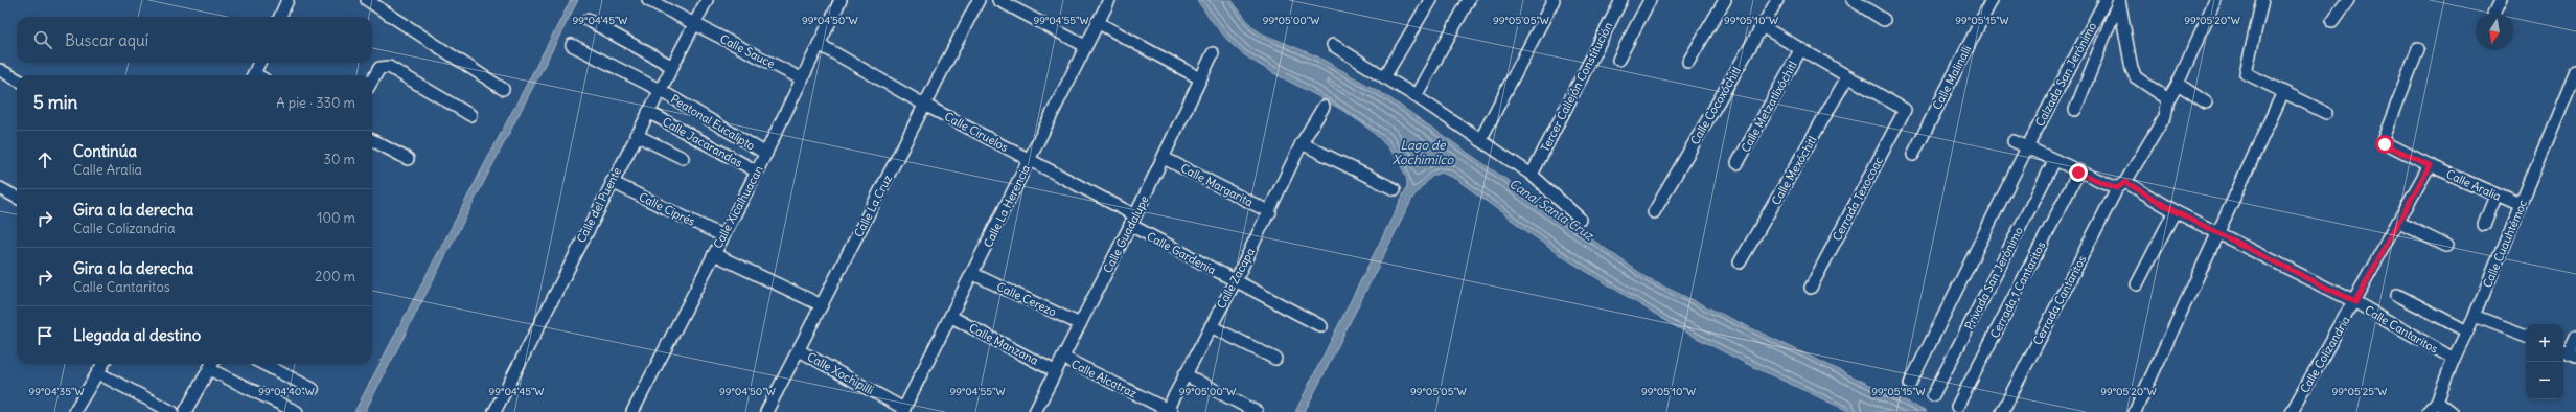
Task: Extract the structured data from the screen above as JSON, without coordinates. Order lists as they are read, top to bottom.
{
  "streets": {
    "street": [
      "Calle Sauce",
      "Calzada San Jerónimo",
      "Calle Malinalli",
      "Tercer Callejón Constitución",
      "Calle Cocoxóchitl",
      "Calle Metzatlixóchitl",
      "Peatonal Eucalipto",
      "Calle Ciruelos",
      "Calle Jacarandas",
      "Calle Mexóchitl",
      "Calle Margarita",
      "Calle Aralia",
      "Cerrada Texocoac",
      "Calle del Puente",
      "Calle La Cruz",
      "Calle La Herencia",
      "Calle Xicalhuacan",
      "Calle Ciprés",
      "Calle Guadalupe",
      "Calle Cuauhtémoc",
      "Calle Gardenia",
      "Calle Zacapa",
      "Privada San Jerónimo",
      "Cerrada 1 Cantaritos",
      "Calle Cerezo",
      "Cerrada Cantaritos",
      "Calle Cantaritos",
      "Calle Manzana",
      "Calle Colizandria",
      "Calle Xochipilli",
      "Calle Alcatraz"
    ]
  },
  "crossings": [
    ["Calle Sauce", "Calle del Puente"],
    ["Calle Sauce", "Calle Xicalhuacan"],
    ["Calzada San Jerónimo", "Calle Cantaritos"],
    ["Peatonal Eucalipto", "Calle del Puente"],
    ["Peatonal Eucalipto", "Calle Xicalhuacan"],
    ["Calle Ciruelos", "Calle La Cruz"],
    ["Calle Ciruelos", "Calle La Herencia"],
    ["Calle Ciruelos", "Calle Xicalhuacan"],
    ["Calle Ciruelos", "Calle Guadalupe"],
    ["Calle Ciruelos", "Calle Gardenia"],
    ["Calle Jacarandas", "Calle del Puente"],
    ["Calle Jacarandas", "Calle Xicalhuacan"],
    ["Calle Mexóchitl", "Cerrada Texocoac"],
    ["Calle Margarita", "Calle Guadalupe"],
    ["Calle Margarita", "Calle Zacapa"],
    ["Calle Aralia", "Calle Cuauhtémoc"],
    ["Calle Aralia", "Calle Colizandria"],
    ["Calle del Puente", "Calle Ciprés"],
    ["Calle La Cruz", "Calle Xochipilli"],
    ["Calle La Herencia", "Calle Cerezo"],
    ["Calle La Herencia", "Calle Manzana"],
    ["Calle La Herencia", "Calle Xochipilli"],
    ["Calle Xicalhuacan", "Calle Ciprés"],
    ["Calle Guadalupe", "Calle Gardenia"],
    ["Calle Guadalupe", "Calle Cerezo"],
    ["Calle Guadalupe", "Calle Manzana"],
    ["Calle Guadalupe", "Calle Alcatraz"],
    ["Calle Cuauhtémoc", "Calle Cantaritos"],
    ["Calle Gardenia", "Calle Zacapa"],
    ["Calle Zacapa", "Calle Alcatraz"],
    ["Privada San Jerónimo", "Calle Cantaritos"],
    ["Cerrada 1 Cantaritos", "Calle Cantaritos"],
    ["Cerrada Cantaritos", "Calle Cantaritos"],
    ["Calle Cantaritos", "Calle Colizandria"]
  ],
  "water": ["Lago de Xochimilco", "Canal Santa Cruz"],
  "north": "bottom",
  "page": {
    "search": "Buscar aquí",
    "heading": ["5 min", "A pie · 330 m"],
    "list": [
      ["Continúa", "Calle Aralia", "30 m"],
      ["Gira a la derecha", "Calle Colizandria", "100 m"],
      ["Gira a la derecha", "Calle Cantaritos", "200 m"],
      "Llegada al destino"
    ],
    "map_buttons": ["+", "−"]
  },
  "coordinates": [
    "99°04'45\"W",
    "99°04'50\"W",
    "99°04'55\"W",
    "99°05'00\"W",
    "99°05'05\"W",
    "99°05'10\"W",
    "99°05'15\"W",
    "99°05'20\"W",
    "99°05'25\"W",
    "99°04'35\"W",
    "99°04'40\"W"
  ]
}
